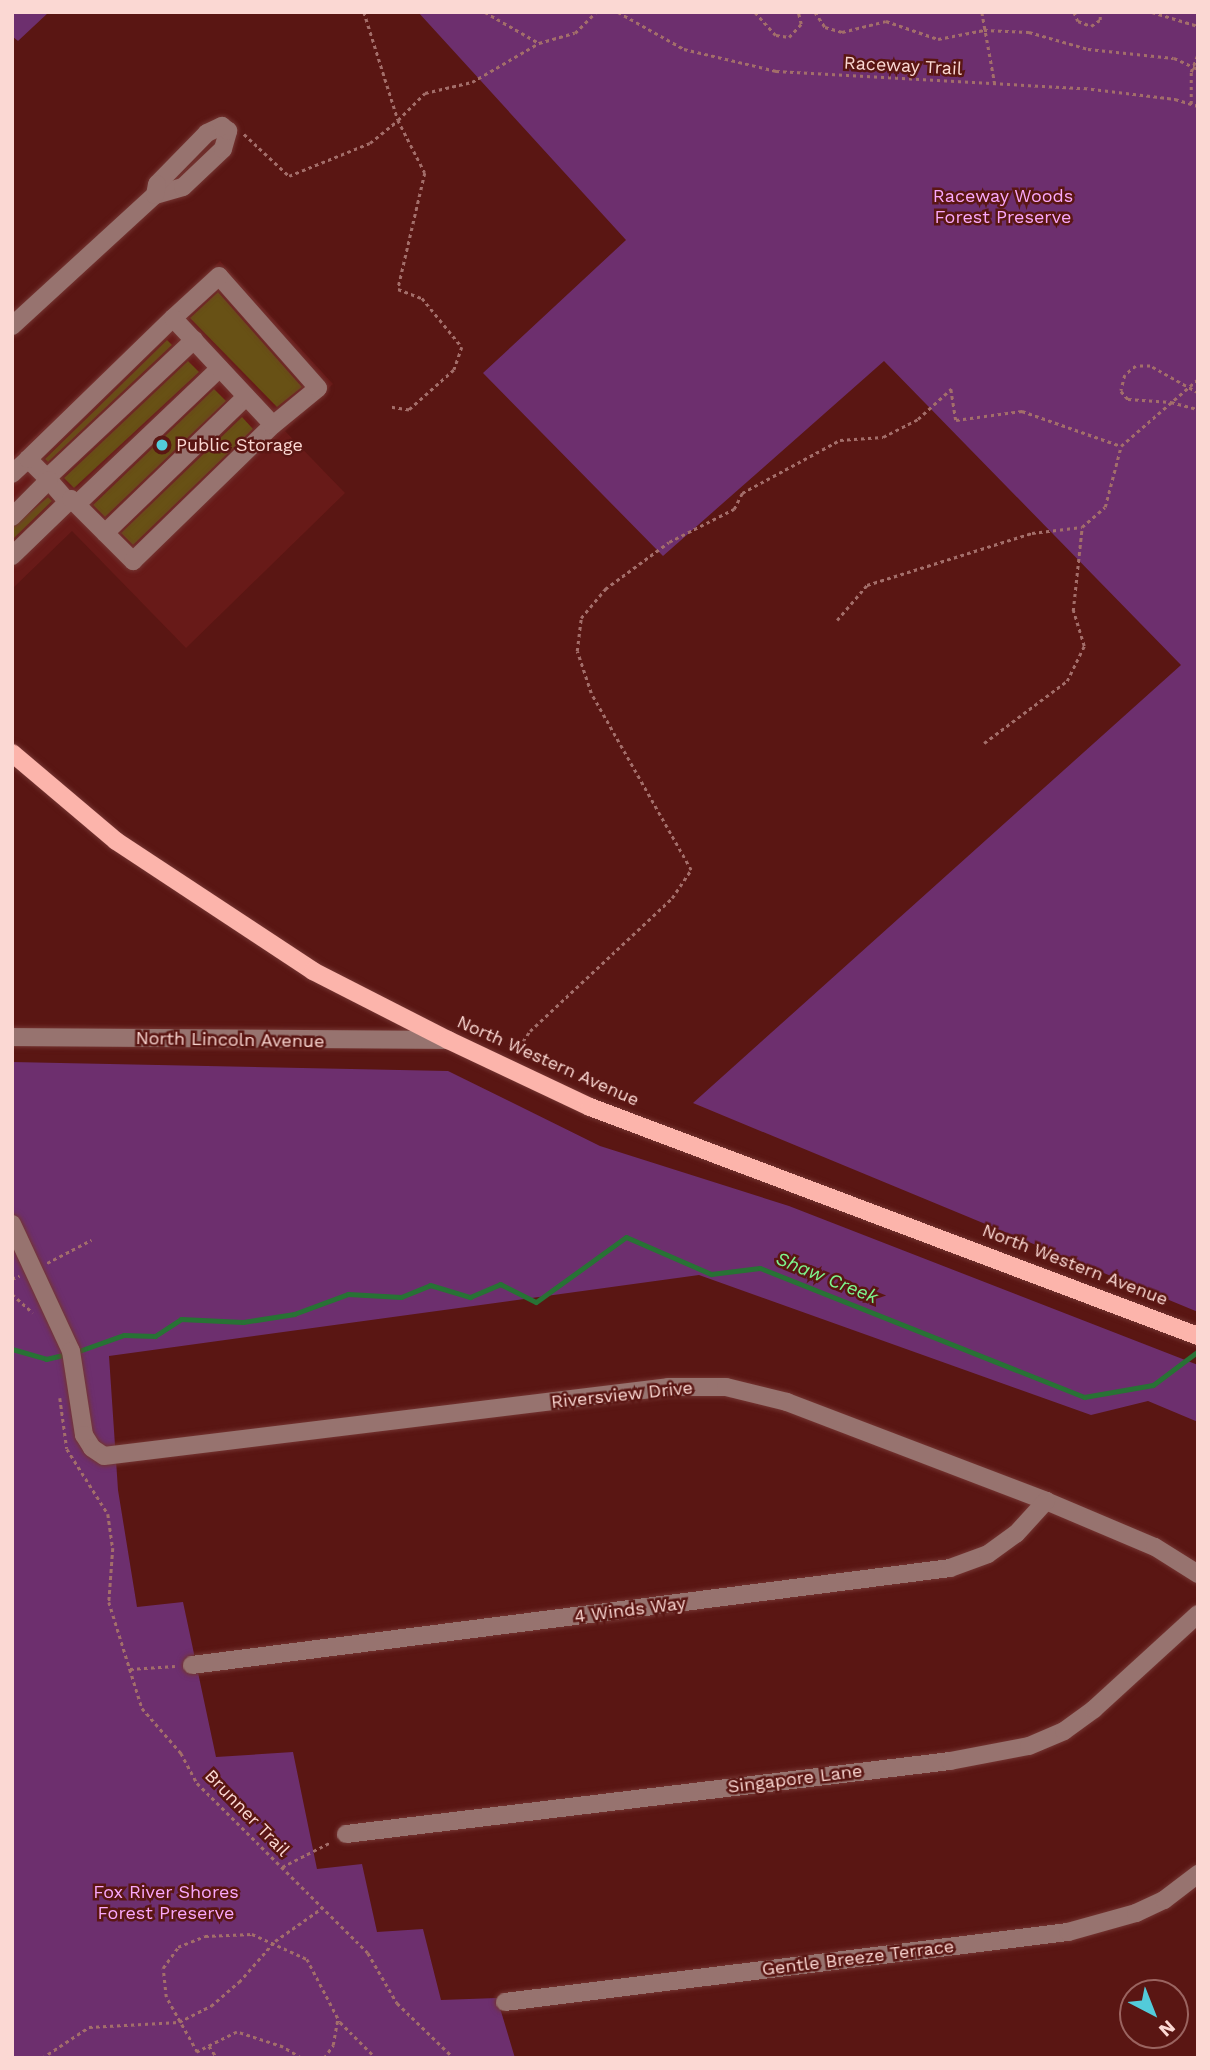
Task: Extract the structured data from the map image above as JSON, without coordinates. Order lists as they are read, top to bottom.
{
  "streets": {
    "main road": ["North Western Avenue"],
    "street": [
      "North Lincoln Avenue",
      "Riversview Drive",
      "4 Winds Way",
      "Singapore Lane",
      "Gentle Breeze Terrace"
    ],
    "path": ["Raceway Trail", "Brunner Trail"]
  },
  "crossings": [
    ["North Lincoln Avenue", "North Western Avenue"],
    ["Riversview Drive", "4 Winds Way"]
  ],
  "water": ["Shaw Creek"],
  "parks": ["Raceway Woods Forest Preserve", "Fox River Shores Forest Preserve"],
  "places": ["Public Storage"],
  "north": "bottom right"
}
